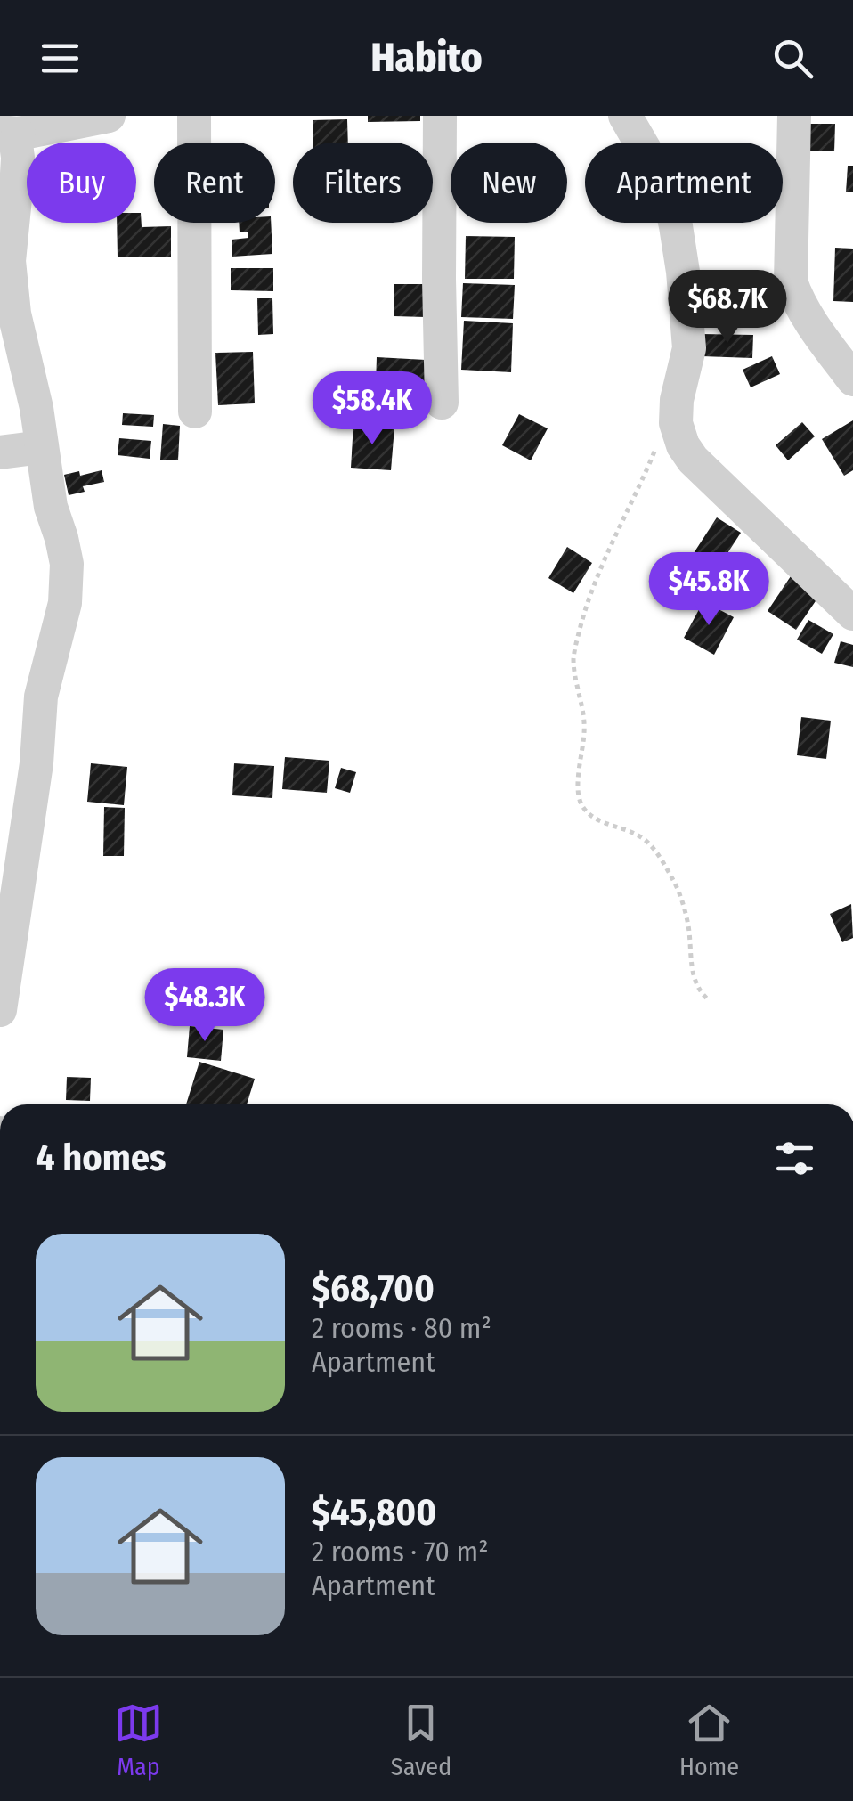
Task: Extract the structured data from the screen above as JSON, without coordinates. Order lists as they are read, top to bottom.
{
  "page": {
    "header": "Habito",
    "chip": [
      "Buy",
      "Rent",
      "Filters",
      "New",
      "Apartment"
    ],
    "price": [
      "$68.7K",
      "$58.4K",
      "$45.8K",
      "$48.3K"
    ],
    "heading": "4 homes",
    "list": [
      {
        "name": "$68,700",
        "note": "2 rooms · 80 m² · Apartment"
      },
      {
        "name": "$45,800",
        "note": "2 rooms · 70 m² · Apartment"
      }
    ],
    "tabs": ["Map", "Saved", "Home"]
  }
}
